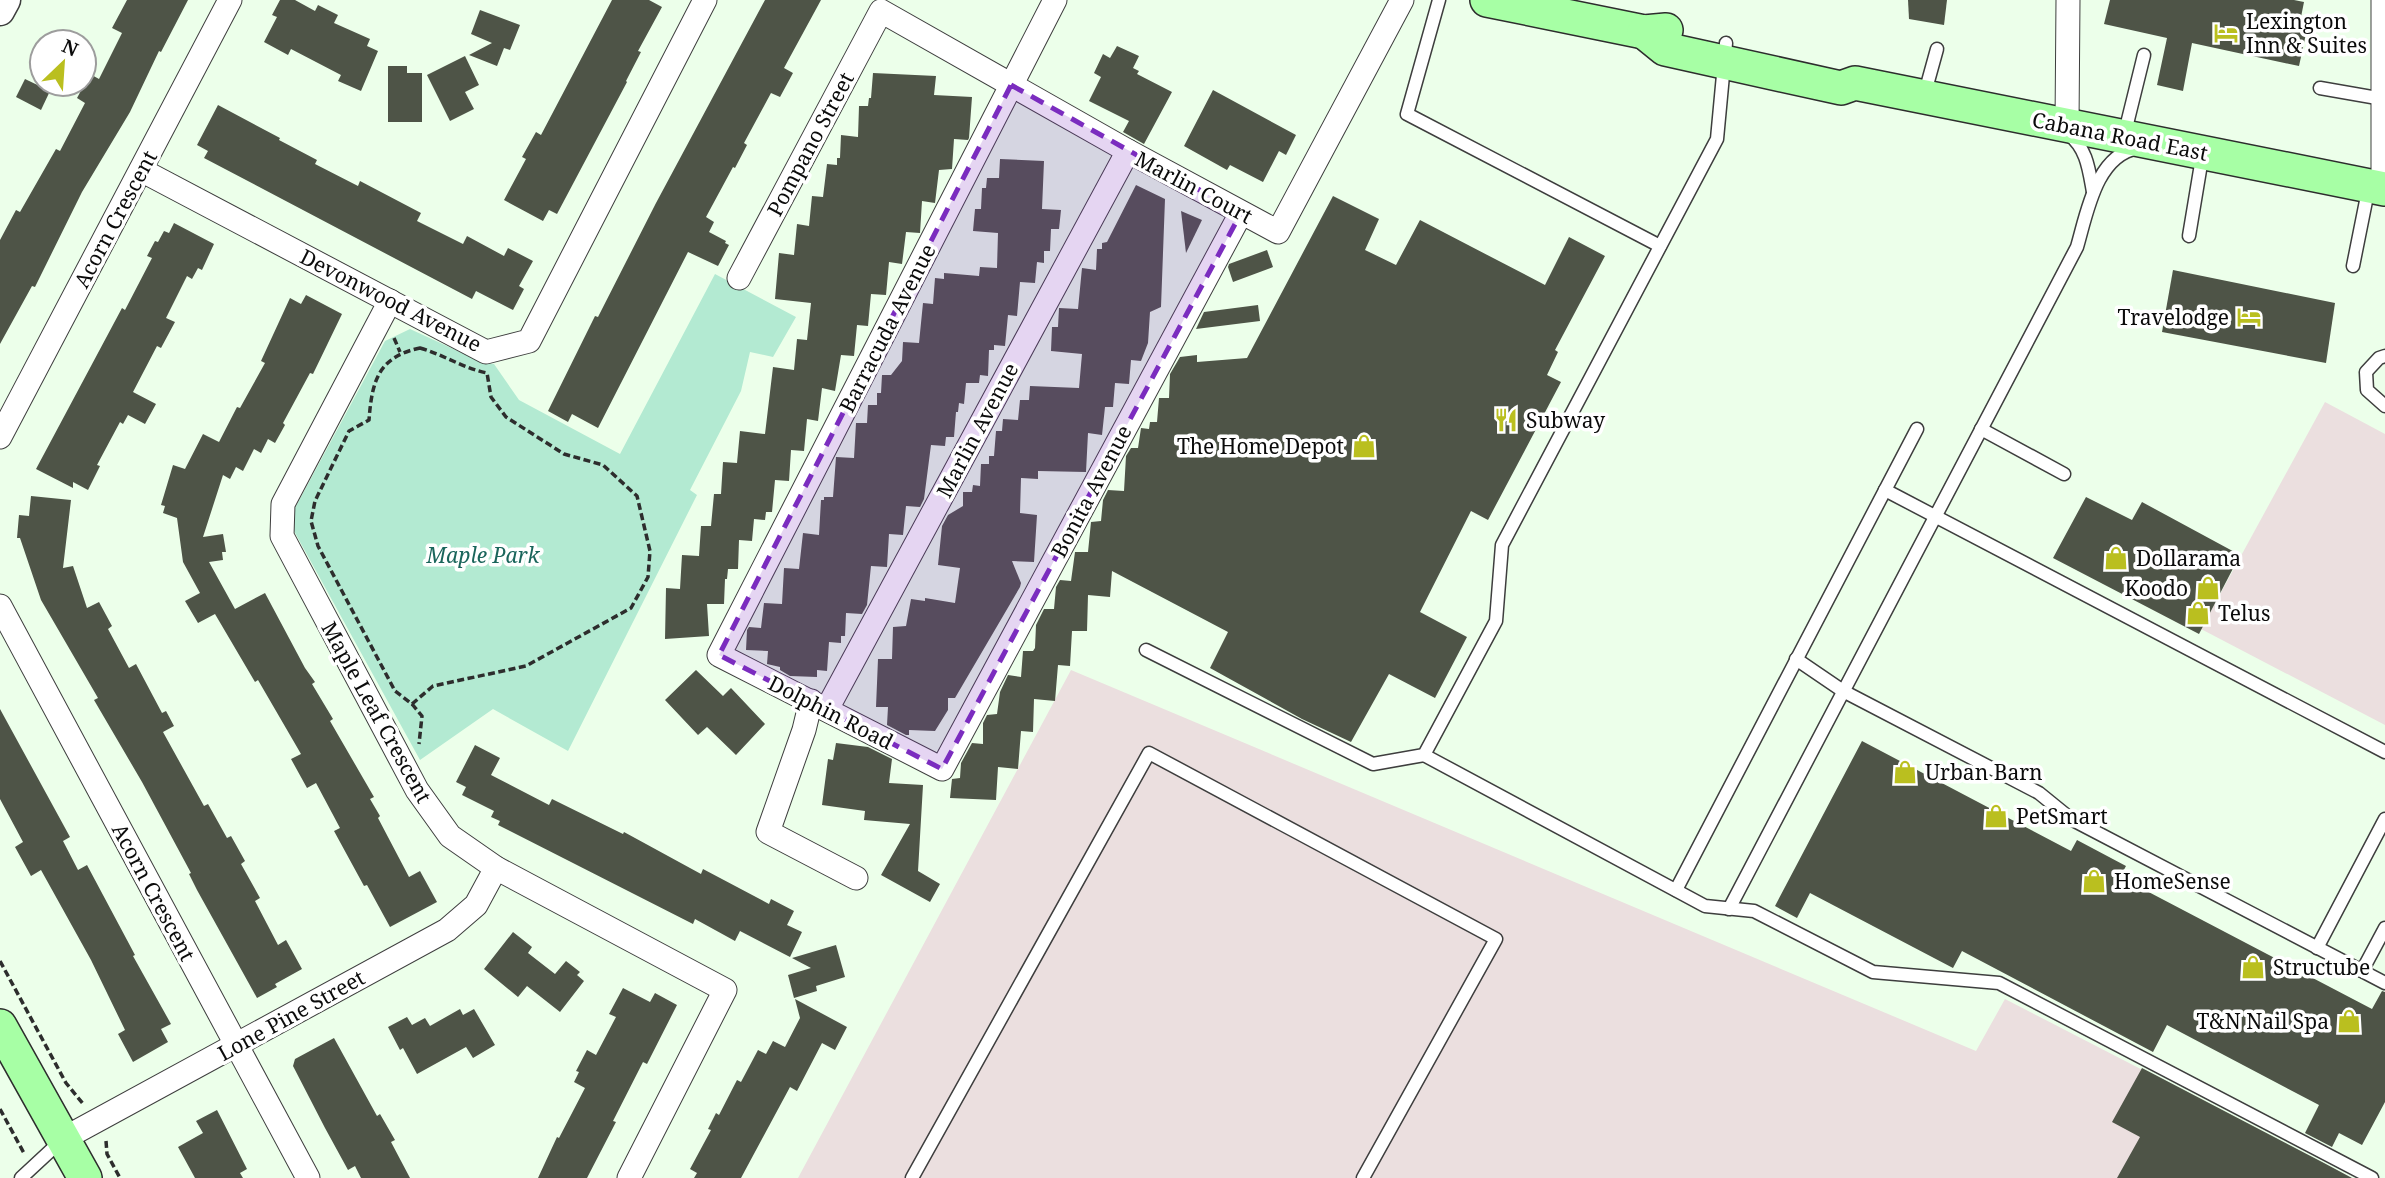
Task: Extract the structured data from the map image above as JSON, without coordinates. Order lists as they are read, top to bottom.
{
  "streets": {
    "main road": ["Cabana Road East"],
    "street": [
      "Pompano Street",
      "Marlin Court",
      "Acorn Crescent",
      "Devonwood Avenue",
      "Barracuda Avenue",
      "Marlin Avenue",
      "Bonita Avenue",
      "Maple Leaf Crescent",
      "Dolphin Road",
      "Lone Pine Street"
    ]
  },
  "crossings": [
    ["Pompano Street", "Marlin Court"],
    ["Marlin Court", "Barracuda Avenue"],
    ["Marlin Court", "Marlin Avenue"],
    ["Marlin Court", "Bonita Avenue"],
    ["Acorn Crescent", "Devonwood Avenue"],
    ["Acorn Crescent", "Lone Pine Street"],
    ["Devonwood Avenue", "Maple Leaf Crescent"],
    ["Barracuda Avenue", "Dolphin Road"],
    ["Marlin Avenue", "Dolphin Road"],
    ["Bonita Avenue", "Dolphin Road"],
    ["Maple Leaf Crescent", "Lone Pine Street"]
  ],
  "parks": ["Maple Park"],
  "places": {
    "hotel": ["Lexington Inn & Suites", "Travelodge"],
    "restaurant": ["Subway"],
    "shop": [
      "The Home Depot",
      "Dollarama",
      "Koodo",
      "Telus",
      "Urban Barn",
      "PetSmart",
      "HomeSense",
      "Structube",
      "T&N Nail Spa"
    ]
  },
  "north": "top right"
}
